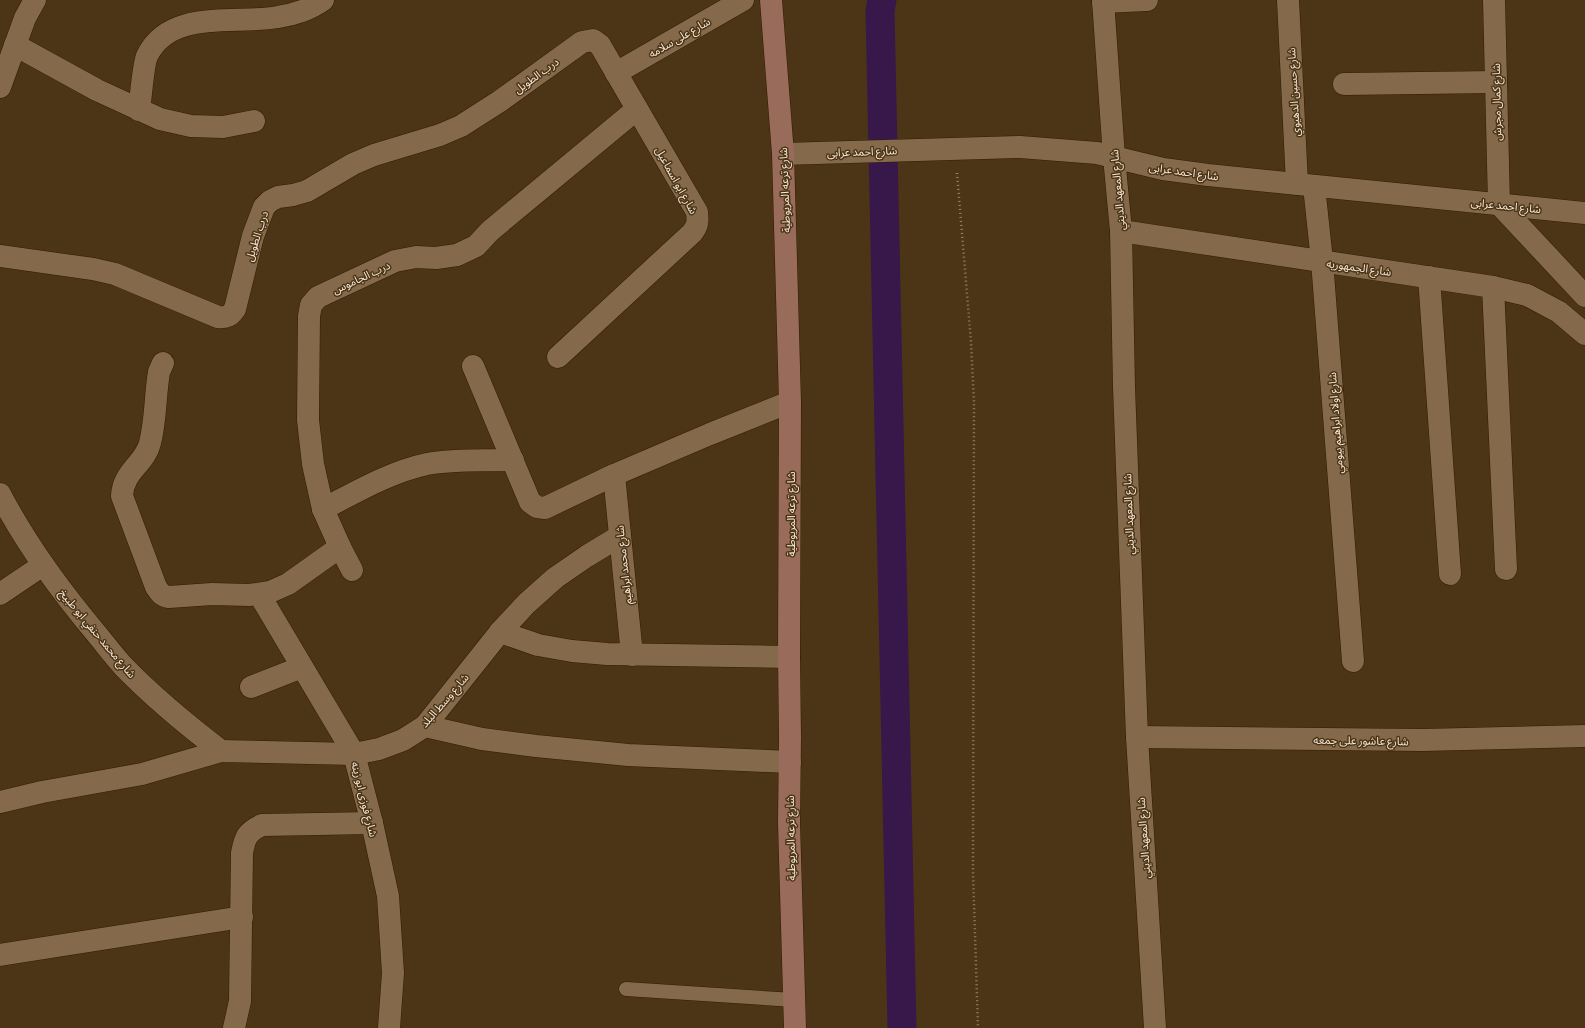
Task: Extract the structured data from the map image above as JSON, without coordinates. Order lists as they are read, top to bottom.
{
  "streets": {
    "main road": ["شارع ترعه المريوطية"],
    "street": [
      "شارع على سلامه",
      "درب الطويل",
      "شارع حسين الدهيوي",
      "شارع كمال مجرش",
      "شارع احمد عرابى",
      "شارع ابو اسماعيل",
      "شارع المعهد الديني",
      "شارع الجمهوريه",
      "درب الجاموس",
      "شارع اولاد ابراهيم بيومي",
      "شارع محمد ابراهيم",
      "شارع محمد حنفي ابو طبيخ",
      "شارع وسط البلد",
      "شارع عاشور على جمعه",
      "شارع فوزى ابو زينه"
    ]
  },
  "crossings": [
    ["شارع على سلامه", "شارع ابو اسماعيل"],
    ["درب الطويل", "شارع ابو اسماعيل"],
    ["شارع حسين الدهيوي", "شارع احمد عرابى"],
    ["شارع حسين الدهيوي", "شارع اولاد ابراهيم بيومي"],
    ["شارع كمال مجرش", "شارع احمد عرابى"],
    ["شارع احمد عرابى", "شارع ترعه المريوطية"],
    ["شارع احمد عرابى", "شارع المعهد الديني"],
    ["شارع احمد عرابى", "شارع اولاد ابراهيم بيومي"],
    ["شارع ابو اسماعيل", "درب الجاموس"],
    ["شارع المعهد الديني", "شارع الجمهوريه"],
    ["شارع المعهد الديني", "شارع عاشور على جمعه"],
    ["شارع الجمهوريه", "شارع اولاد ابراهيم بيومي"],
    ["شارع محمد ابراهيم", "شارع وسط البلد"],
    ["شارع محمد حنفي ابو طبيخ", "شارع وسط البلد"],
    ["شارع وسط البلد", "شارع فوزى ابو زينه"]
  ]
}
